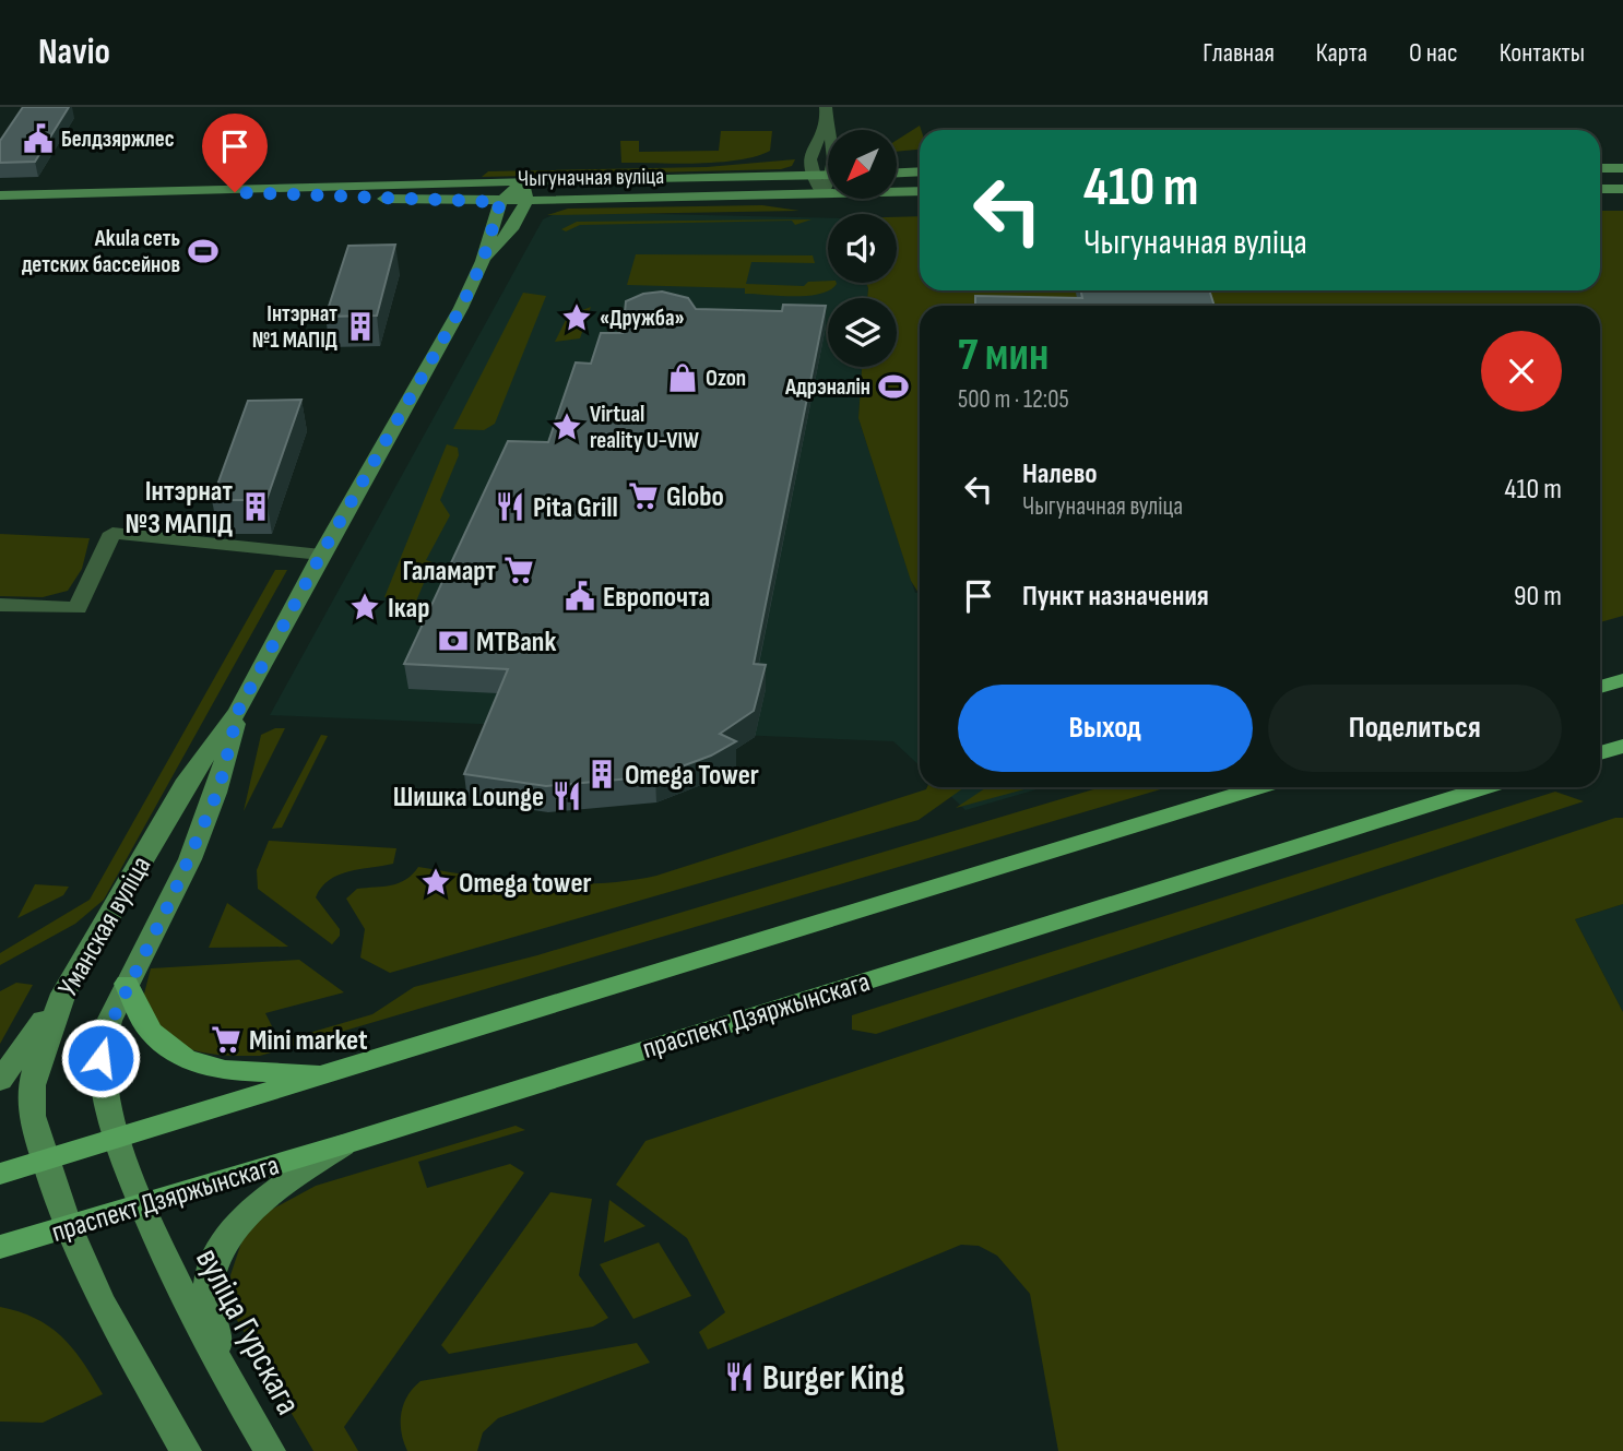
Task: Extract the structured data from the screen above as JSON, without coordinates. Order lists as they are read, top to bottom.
{
  "streets": {
    "main road": [
      "Чыгуначная вуліца",
      "Уманская вуліца",
      "праспект Дзяржынскага",
      "вуліца Гурскага"
    ]
  },
  "crossings": [
    ["Чыгуначная вуліца", "Уманская вуліца"],
    ["Уманская вуліца", "праспект Дзяржынскага"],
    ["Уманская вуліца", "вуліца Гурскага"],
    ["праспект Дзяржынскага", "вуліца Гурскага"]
  ],
  "places": {
    "public building": ["Белдзяржлес", "Европочта"],
    "sports": ["Akula сеть детских бассейнов", "Адрэналін"],
    "place": [
      "«Дружба»",
      "Virtual reality U-VIW",
      "Ікар",
      "Omega tower"
    ],
    "building": ["Інтэрнат №1 МАПІД", "Інтэрнат №3 МАПІД", "Omega Tower"],
    "shop": ["Ozon"],
    "supermarket": ["Globo", "Галамарт", "Mini market"],
    "restaurant": ["Pita Grill", "Шишка Lounge", "Burger King"],
    "bank": ["MTBank"]
  },
  "north": "bottom left",
  "page": {
    "header": "Navio",
    "nav": [
      "Главная",
      "Карта",
      "О нас",
      "Контакты"
    ],
    "turn": ["410 m", "Чыгуначная вуліца"],
    "heading": ["7 мин", "500 m · 12:05"],
    "list": [
      {
        "name": "Налево",
        "note": "Чыгуначная вуліца",
        "value": "410 m"
      },
      {
        "name": "Пункт назначения",
        "value": "90 m"
      }
    ],
    "buttons": ["Выход", "Поделиться"]
  }
}
